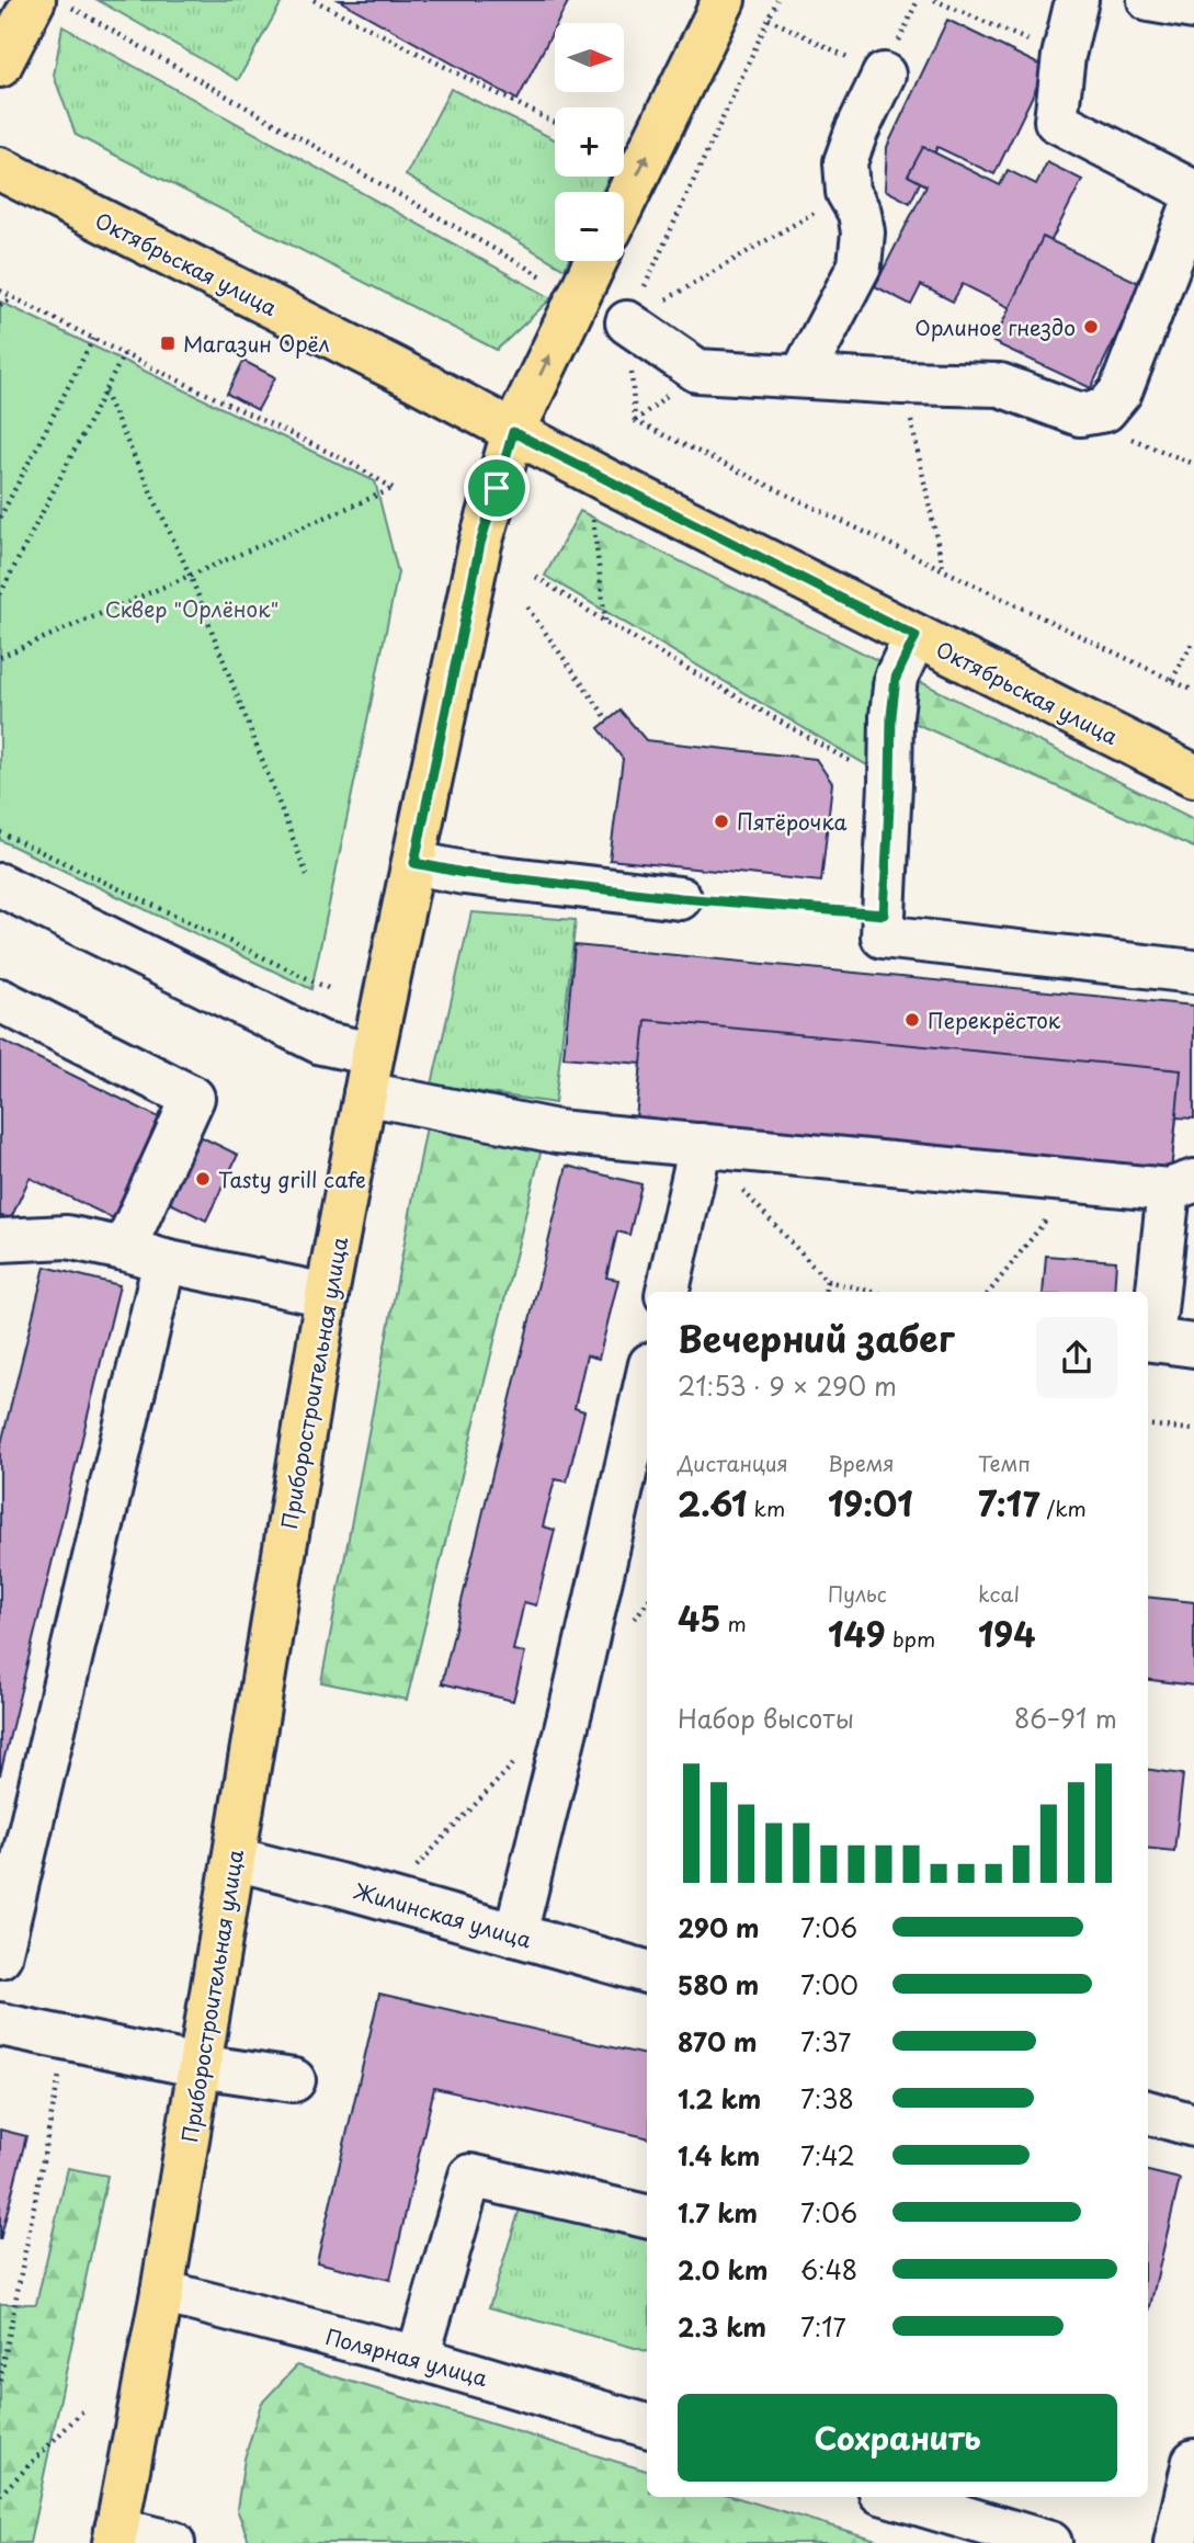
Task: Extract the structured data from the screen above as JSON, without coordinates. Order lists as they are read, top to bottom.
{
  "streets": {
    "main road": ["Октябрьская улица", "Приборостроительная улица"],
    "street": ["Жилинская улица", "Полярная улица"]
  },
  "crossings": [
    ["Октябрьская улица", "Приборостроительная улица"],
    ["Приборостроительная улица", "Жилинская улица"],
    ["Приборостроительная улица", "Полярная улица"]
  ],
  "parks": ["Сквер \"Орлёнок\""],
  "places": {
    "other": [
      "Орлиное гнездо",
      "Пятёрочка",
      "Перекрёсток",
      "Tasty grill cafe"
    ],
    "transit": ["Магазин Орёл"]
  },
  "north": "right",
  "page": {
    "map_buttons": ["+", "−"],
    "heading": ["Вечерний забег", "21:53 · 9 × 290 m"],
    "stats": [
      ["Дистанция", "2.61 km"],
      ["Время", "19:01"],
      ["Темп", "7:17 /km"],
      ["45 m"],
      ["Пульс", "149 bpm"],
      ["kcal", "194"]
    ],
    "chart": ["Набор высоты", "86–91 m"],
    "list": [
      {
        "name": "290 m",
        "note": "7:06"
      },
      {
        "name": "580 m",
        "note": "7:00"
      },
      {
        "name": "870 m",
        "note": "7:37"
      },
      {
        "name": "1.2 km",
        "note": "7:38"
      },
      {
        "name": "1.4 km",
        "note": "7:42"
      },
      {
        "name": "1.7 km",
        "note": "7:06"
      },
      {
        "name": "2.0 km",
        "note": "6:48"
      },
      {
        "name": "2.3 km",
        "note": "7:17"
      }
    ],
    "buttons": "Сохранить"
  }
}
